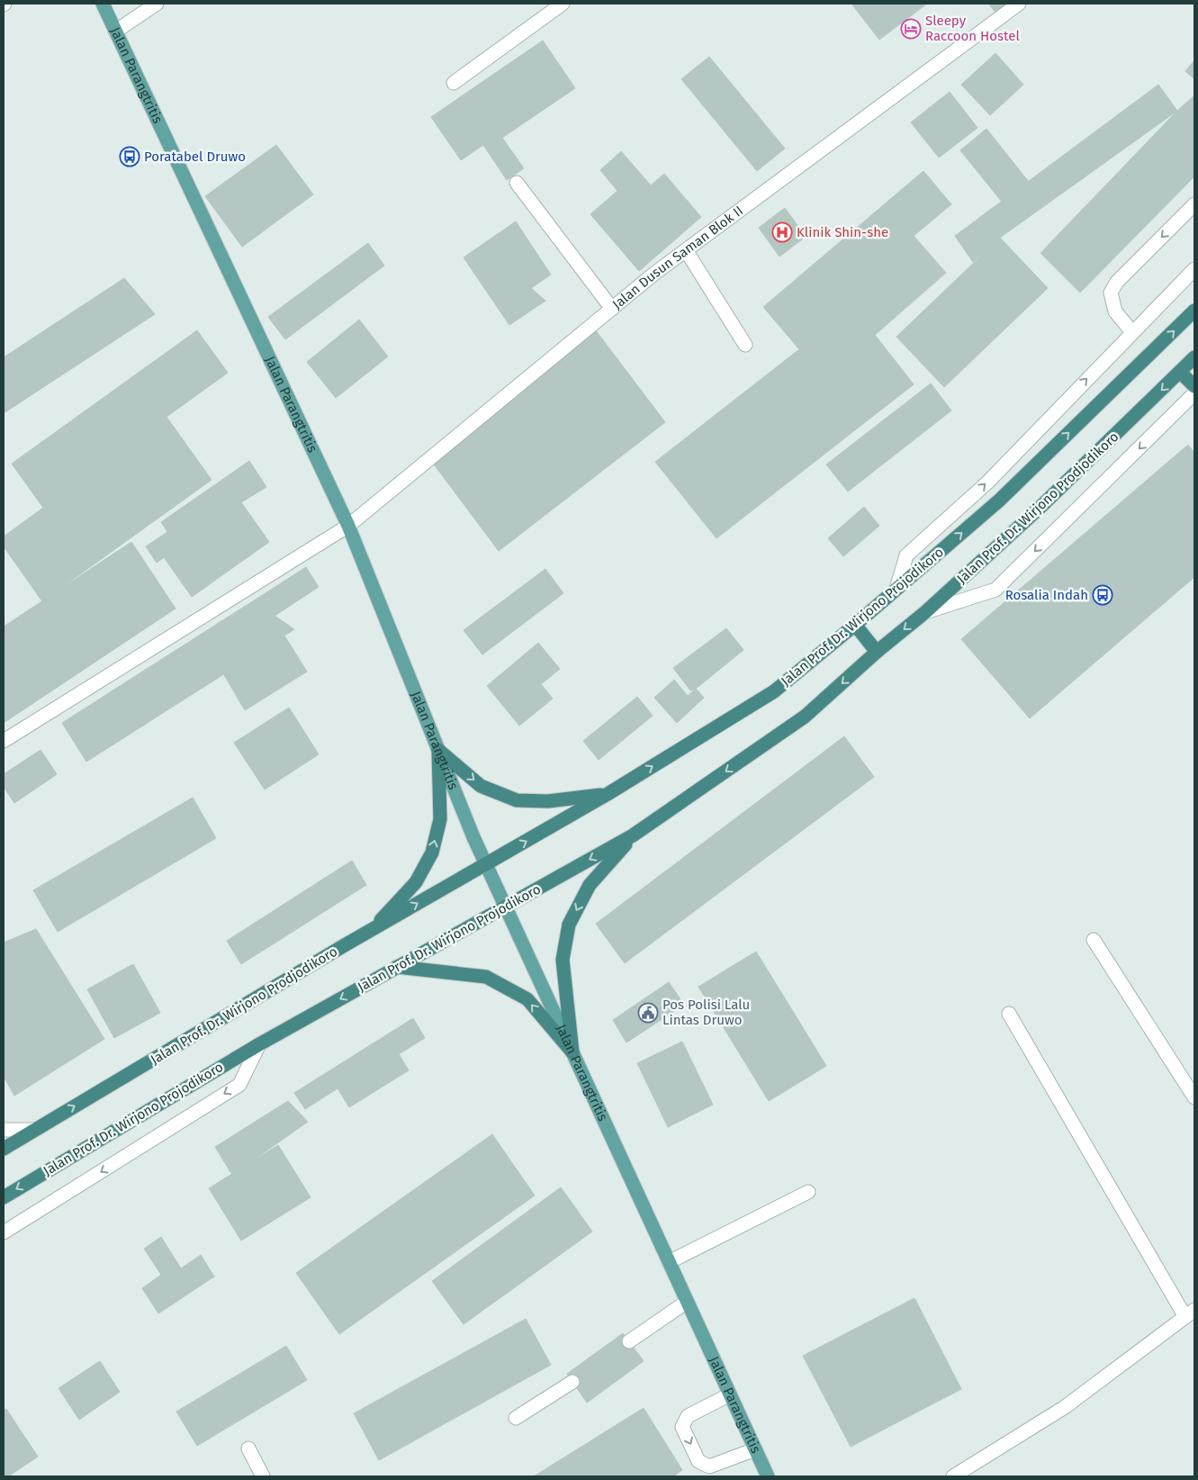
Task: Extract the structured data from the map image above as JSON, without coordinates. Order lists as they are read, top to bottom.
{
  "streets": {
    "highway": ["Jalan Prof. Dr. Wirjono Prodjodikoro", "Jalan Prof. Dr. Wirjono Projodikoro"],
    "main road": ["Jalan Parangtritis"],
    "street": ["Jalan Dusun Saman Blok II"]
  },
  "crossings": [
    ["Jalan Parangtritis", "Jalan Dusun Saman Blok II"],
    ["Jalan Parangtritis", "Jalan Prof. Dr. Wirjono Prodjodikoro"],
    ["Jalan Parangtritis", "Jalan Prof. Dr. Wirjono Projodikoro"],
    ["Jalan Prof. Dr. Wirjono Prodjodikoro", "Jalan Prof. Dr. Wirjono Projodikoro"]
  ],
  "places": {
    "hotel": ["Sleepy Raccoon Hostel"],
    "bus stop": ["Poratabel Druwo", "Rosalia Indah"],
    "hospital": ["Klinik Shin-she"],
    "public building": ["Pos Polisi Lalu Lintas Druwo"]
  }
}
